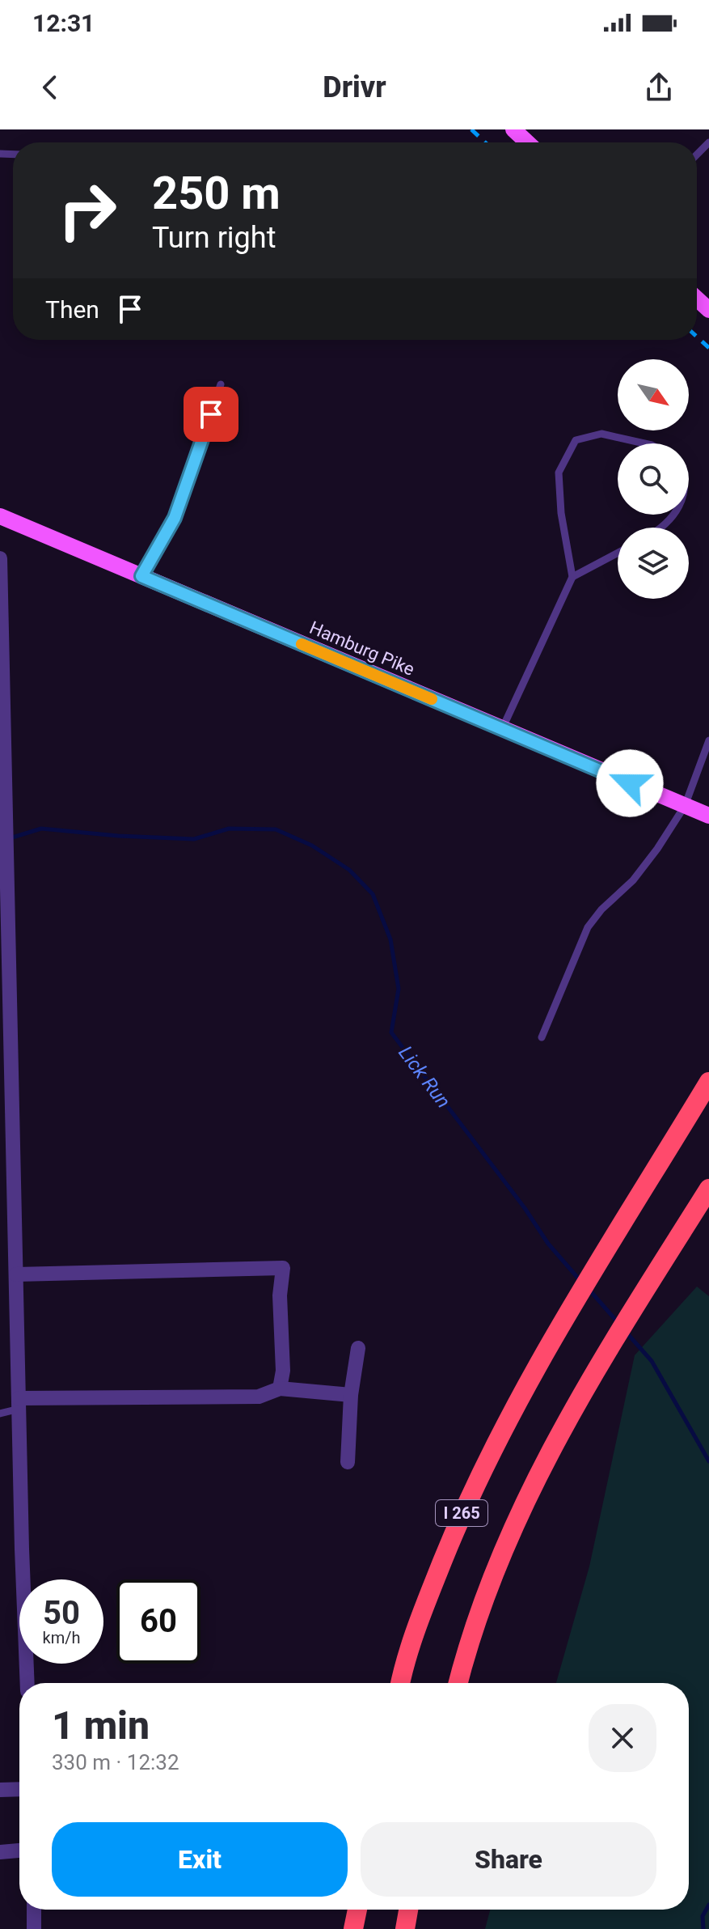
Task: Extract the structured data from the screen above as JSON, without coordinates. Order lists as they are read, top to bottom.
{
  "streets": {
    "highway": ["I 265"],
    "main road": ["Hamburg Pike"]
  },
  "water": ["Lick Run"],
  "north": "bottom right",
  "page": {
    "status": "12:31",
    "header": "Drivr",
    "turn": ["250 m", "Turn right"],
    "then": "Then",
    "speed": "50 km/h",
    "limit": "60",
    "heading": ["1 min", "330 m · 12:32"],
    "buttons": ["Exit", "Share"]
  }
}
